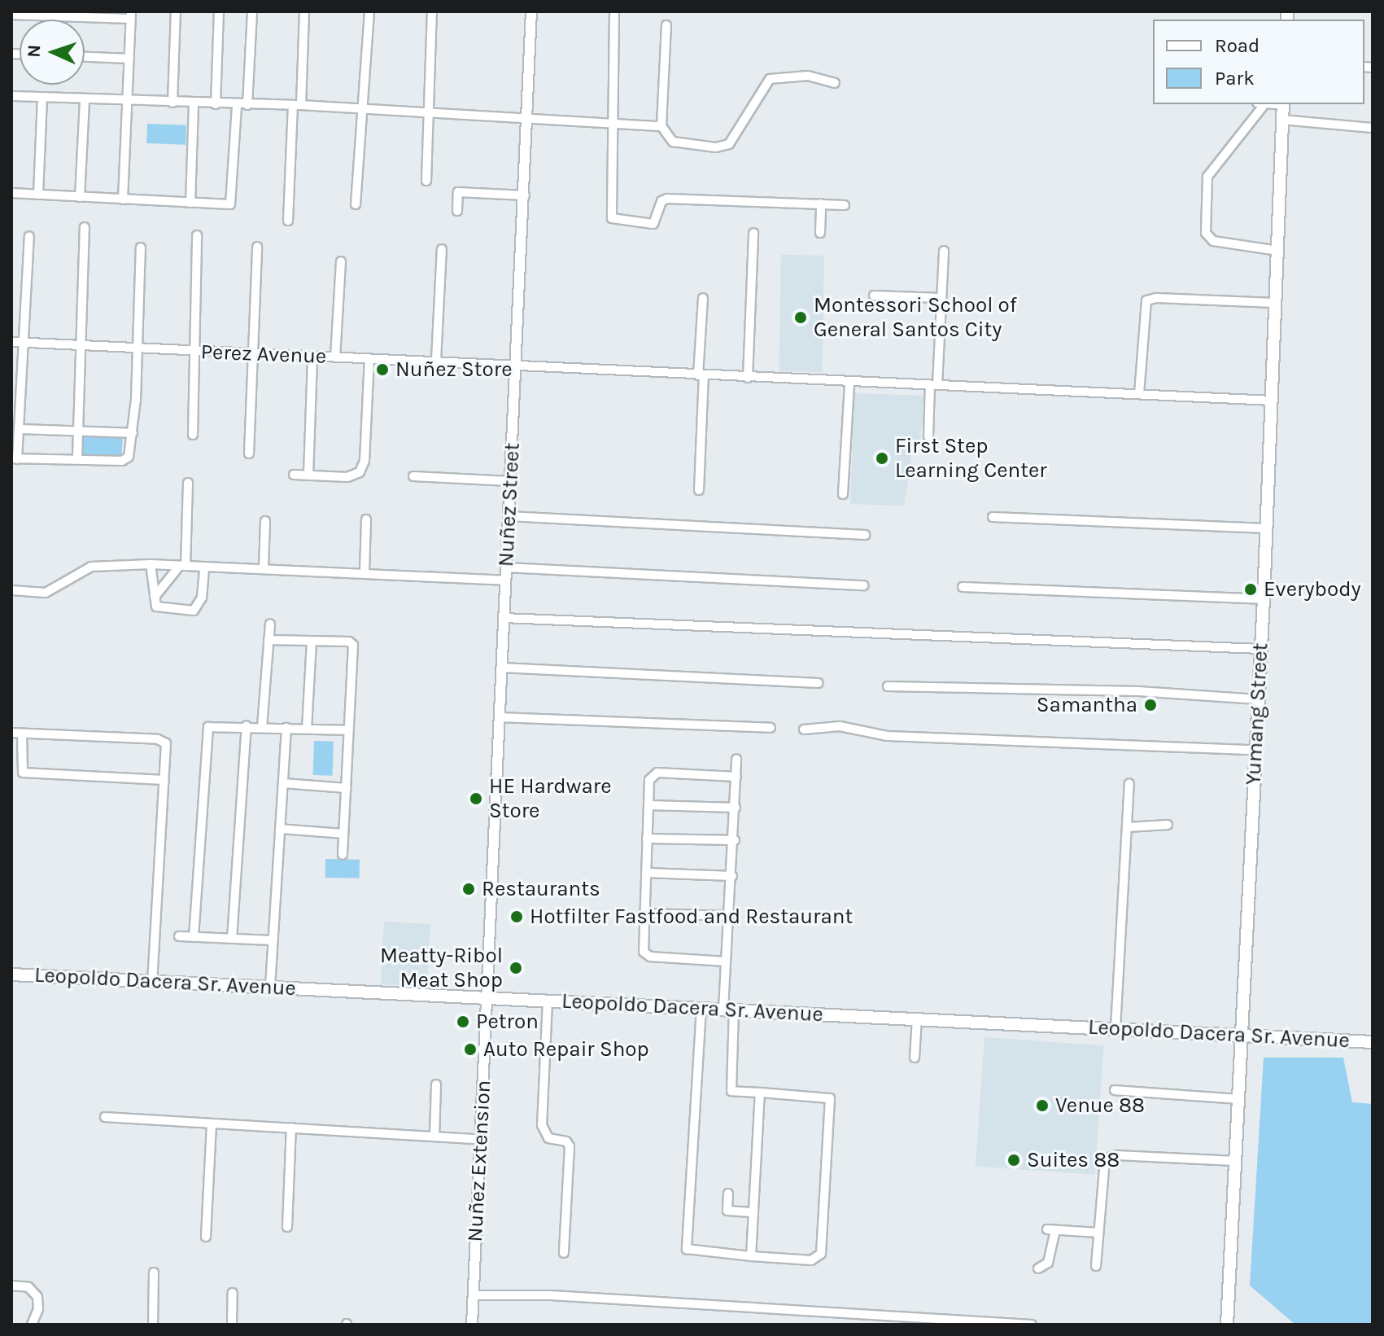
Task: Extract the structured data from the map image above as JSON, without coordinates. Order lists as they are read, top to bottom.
{
  "streets": {
    "main road": ["Yumang Street", "Leopoldo Dacera Sr. Avenue"],
    "street": ["Perez Avenue", "Nuñez Street", "Nuñez Extension"]
  },
  "crossings": [
    ["Perez Avenue", "Nuñez Street"],
    ["Perez Avenue", "Yumang Street"],
    ["Nuñez Street", "Leopoldo Dacera Sr. Avenue"],
    ["Nuñez Street", "Nuñez Extension"],
    ["Yumang Street", "Leopoldo Dacera Sr. Avenue"],
    ["Leopoldo Dacera Sr. Avenue", "Nuñez Extension"]
  ],
  "places": [
    "Montessori School of General Santos City",
    "Nuñez Store",
    "First Step Learning Center",
    "Everybody",
    "Samantha",
    "HE Hardware Store",
    "Restaurants",
    "Hotfilter Fastfood and Restaurant",
    "Meatty-Ribol Meat Shop",
    "Petron",
    "Auto Repair Shop",
    "Venue 88",
    "Suites 88"
  ],
  "legend": ["Road", "Park"],
  "north": "left"
}
